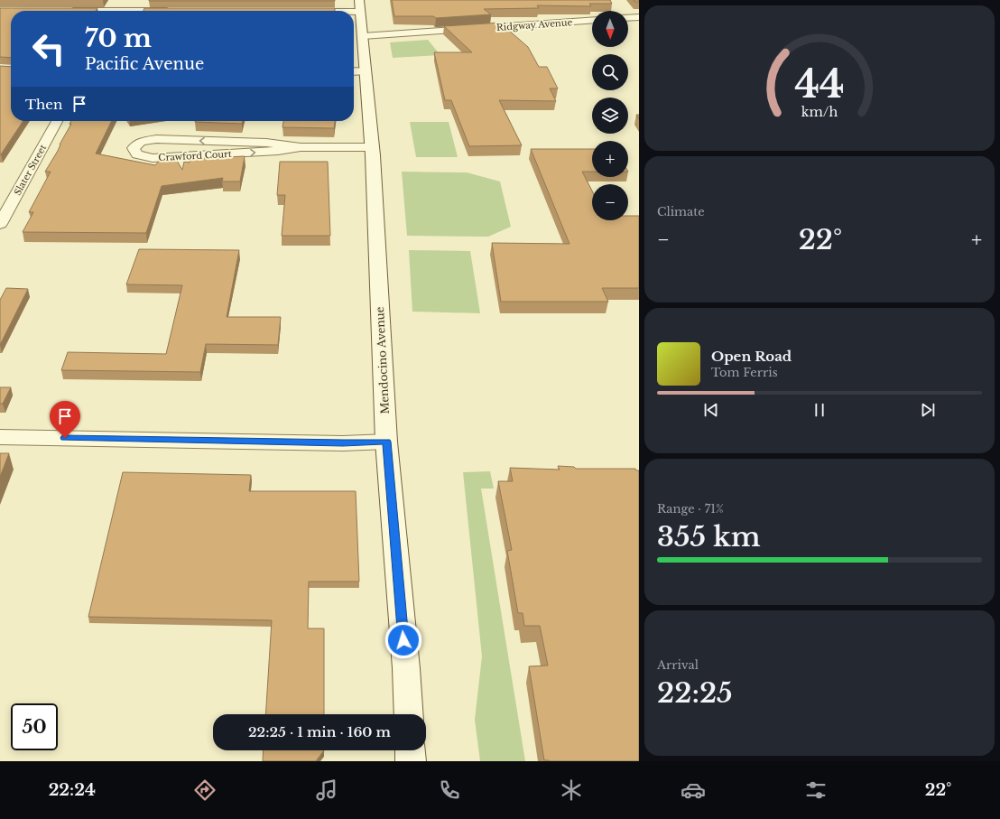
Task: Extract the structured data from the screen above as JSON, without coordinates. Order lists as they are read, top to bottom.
{
  "streets": {
    "main road": ["Mendocino Avenue"],
    "street": ["Ridgway Avenue", "Crawford Court", "Slater Street"]
  },
  "crossings": [
    ["Ridgway Avenue", "Mendocino Avenue"],
    ["Crawford Court", "Mendocino Avenue"]
  ],
  "north": "bottom",
  "page": {
    "map_buttons": ["+", "−"],
    "turn": ["70 m", "Pacific Avenue"],
    "then": "Then",
    "tile": [
      "Climate",
      ["Range · 71%", "355 km"],
      ["Arrival", "22:25"]
    ],
    "heat": ["−", "22°", "+"],
    "song": ["Open Road", "Tom Ferris"],
    "limit": "50",
    "trip": "22:25 · 1 min · 160 m",
    "tabs": ["22:24", "22°"],
    "gauge": ["44", "km/h"]
  }
}
